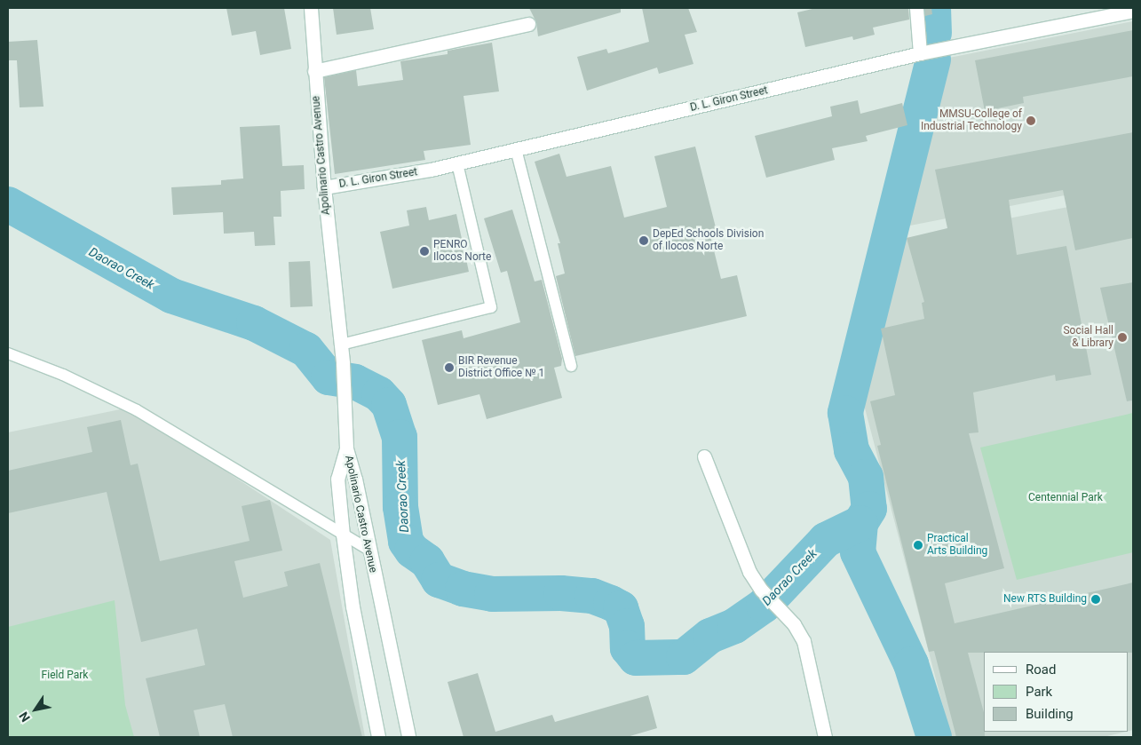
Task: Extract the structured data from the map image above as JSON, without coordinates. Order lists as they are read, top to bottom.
{
  "streets": {
    "street": ["D. L. Giron Street", "Apolinario Castro Avenue"]
  },
  "crossings": [
    ["D. L. Giron Street", "Apolinario Castro Avenue"]
  ],
  "water": ["Daorao Creek"],
  "parks": ["Centennial Park", "Field Park"],
  "places": [
    "MMSU-College of Industrial Technology",
    "DepEd Schools Division of Ilocos Norte",
    "PENRO Ilocos Norte",
    "Social Hall & Library",
    "BIR Revenue District Office № 1",
    "Practical Arts Building",
    "New RTS Building"
  ],
  "legend": ["Road", "Park", "Building"],
  "north": "bottom left"
}
